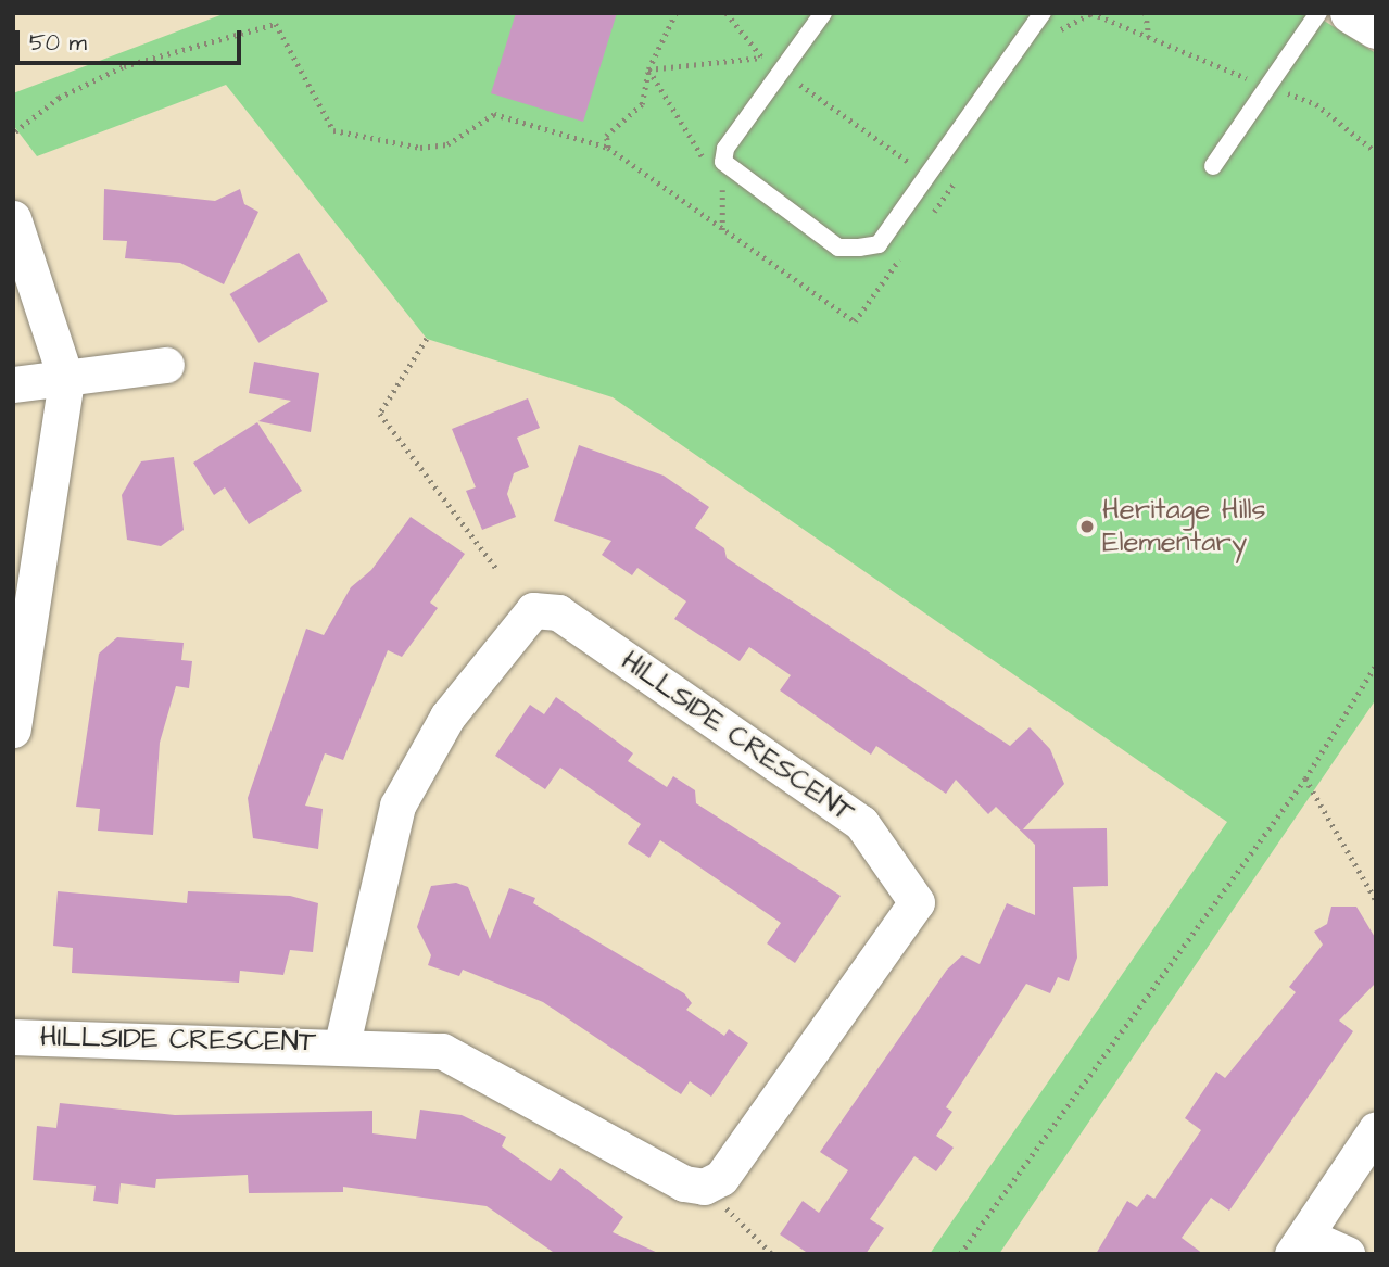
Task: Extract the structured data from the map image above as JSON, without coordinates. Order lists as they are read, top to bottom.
{
  "streets": {
    "street": ["HILLSIDE CRESCENT"]
  },
  "places": ["Heritage Hills Elementary"],
  "scale_bar": "50 m"
}
